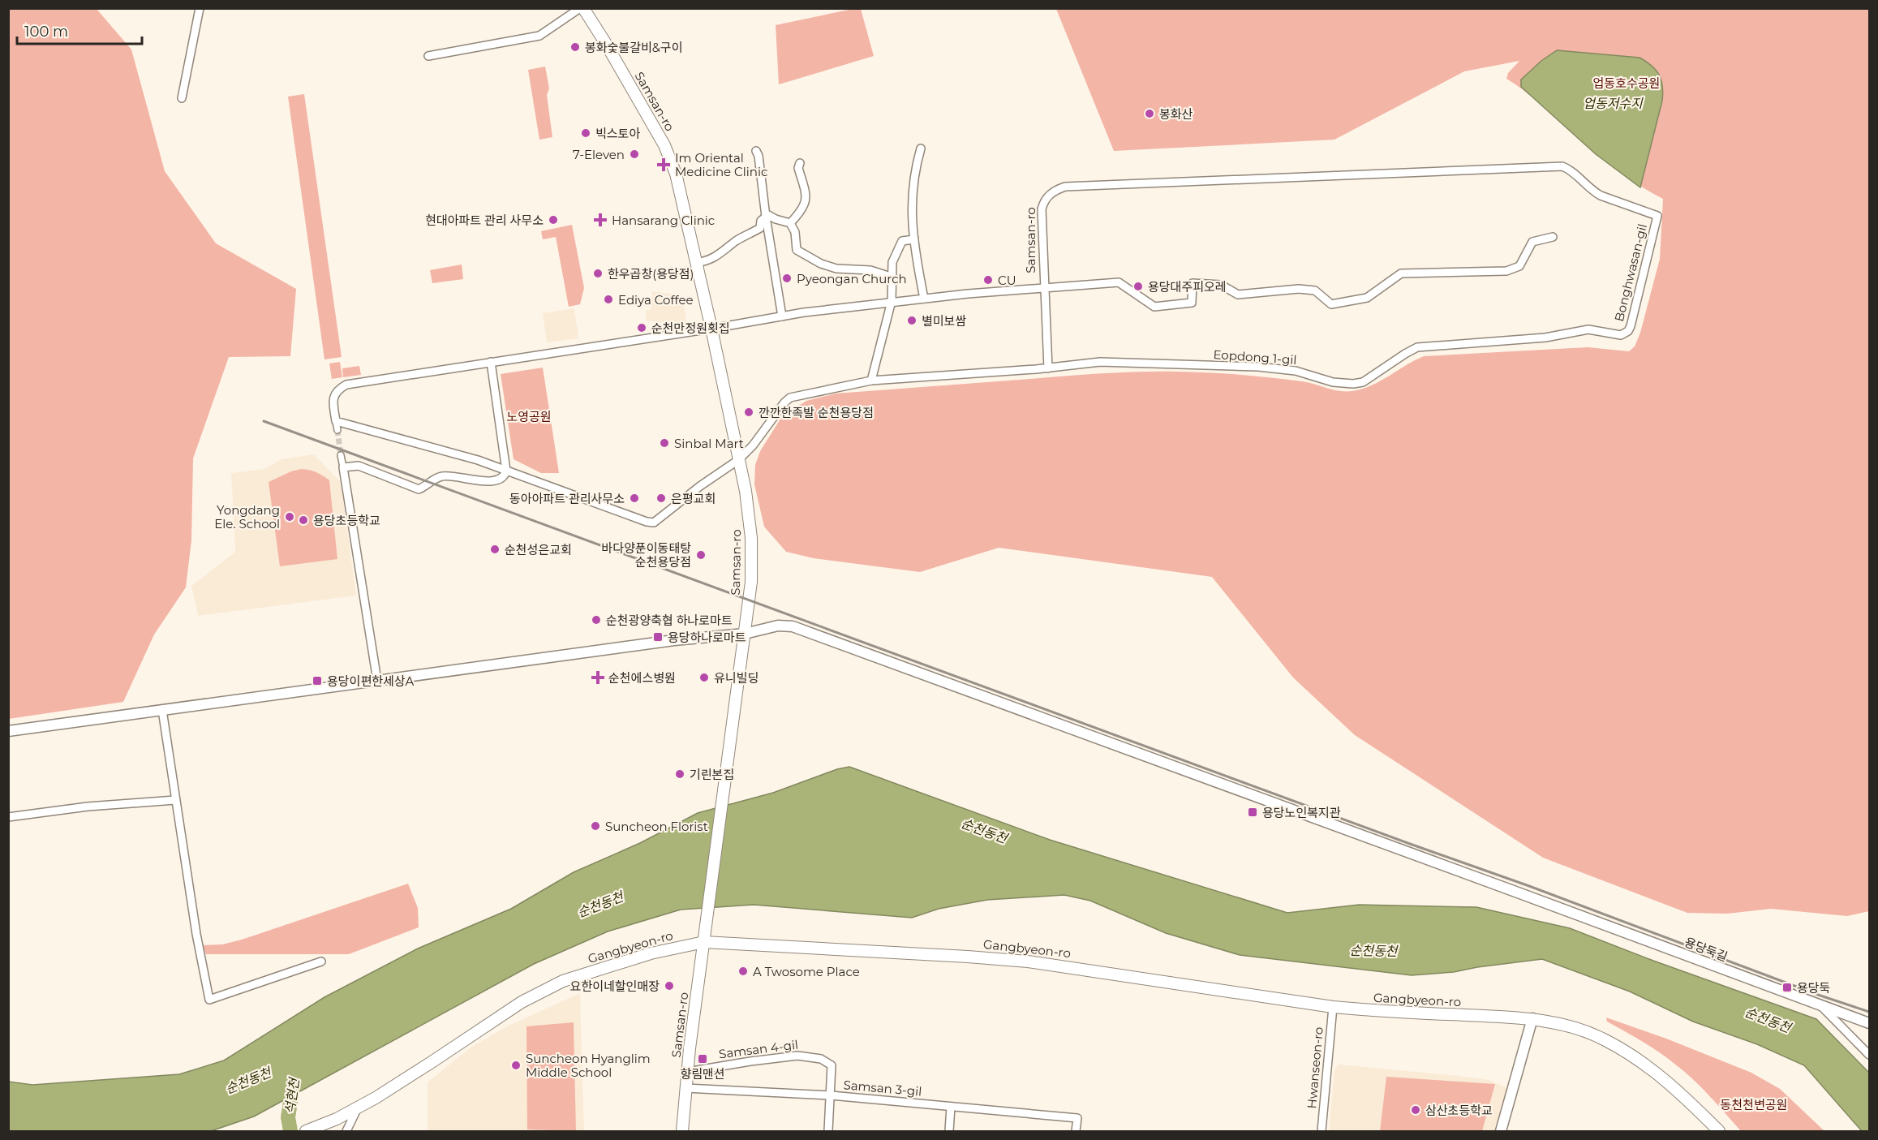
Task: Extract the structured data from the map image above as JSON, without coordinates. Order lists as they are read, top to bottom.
{
  "streets": {
    "main road": ["Samsan-ro", "Gangbyeon-ro"],
    "street": [
      "Bonghwasan-gil",
      "Eopdong 1-gil",
      "용당둑길",
      "Samsan 4-gil",
      "Hwanseon-ro",
      "Samsan 3-gil"
    ]
  },
  "crossings": [
    ["Samsan-ro", "Bonghwasan-gil"],
    ["Samsan-ro", "Eopdong 1-gil"],
    ["Samsan-ro", "Gangbyeon-ro"],
    ["Samsan-ro", "용당둑길"],
    ["Samsan-ro", "Samsan 4-gil"],
    ["Samsan-ro", "Samsan 3-gil"],
    ["Bonghwasan-gil", "Eopdong 1-gil"],
    ["Gangbyeon-ro", "Hwanseon-ro"],
    ["Samsan 4-gil", "Samsan 3-gil"]
  ],
  "water": ["업동저수지", "순천동천", "석현천"],
  "parks": ["업동호수공원", "노영공원", "동천천변공원"],
  "places": {
    "other": [
      "봉화숯불갈비&구이",
      "봉화산",
      "빅스토아",
      "7-Eleven",
      "현대아파트 관리 사무소",
      "한우곱창(용당점)",
      "Pyeongan Church",
      "CU",
      "용당대주피오레",
      "Ediya Coffee",
      "별미보쌈",
      "순천만정원횟집",
      "깐깐한족발 순천용당점",
      "Sinbal Mart",
      "동아아파트 관리사무소",
      "은평교회",
      "Yongdang Ele. School",
      "용당초등학교",
      "순천성은교회",
      "바다양푼이동태탕 순천용당점",
      "순천광양축협 하나로마트",
      "유니빌딩",
      "기린본집",
      "Suncheon Florist",
      "A Twosome Place",
      "요한이네할인매장",
      "Suncheon Hyanglim Middle School",
      "삼산초등학교"
    ],
    "health": ["Im Oriental Medicine Clinic", "Hansarang Clinic", "순천에스병원"],
    "transit": [
      "용당하나로마트",
      "용당이편한세상A",
      "용당노인복지관",
      "용당둑",
      "향림맨션"
    ]
  },
  "scale_bar": "100 m"
}
